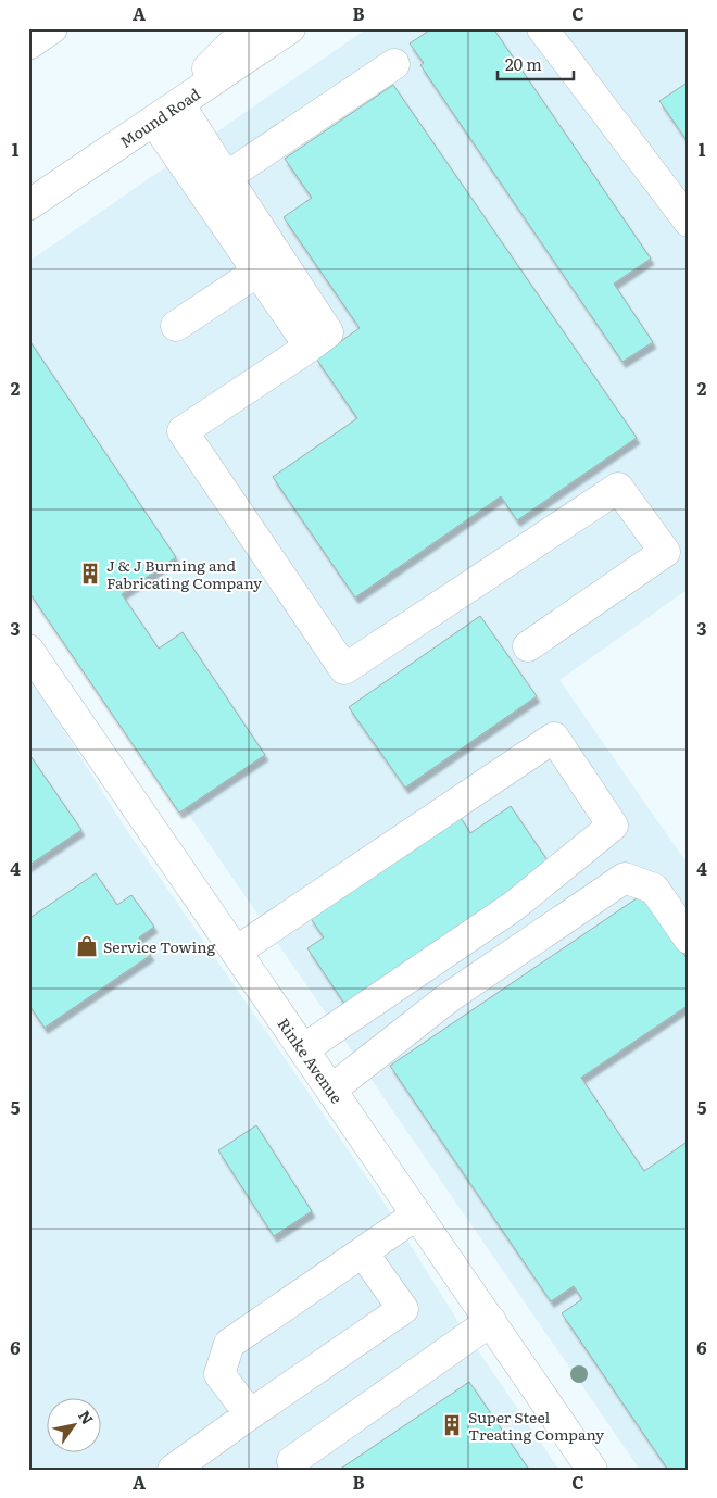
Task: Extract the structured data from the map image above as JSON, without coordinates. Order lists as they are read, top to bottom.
{
  "streets": {
    "street": ["Mound Road", "Rinke Avenue"]
  },
  "places": {
    "building": ["J & J Burning and Fabricating Company", "Super Steel Treating Company"],
    "shop": ["Service Towing"]
  },
  "scale_bar": "20 m",
  "north": "top right",
  "grid": {
    "columns": ["A", "B", "C"],
    "rows": [
      "1",
      "2",
      "3",
      "4",
      "5",
      "6"
    ]
  }
}
